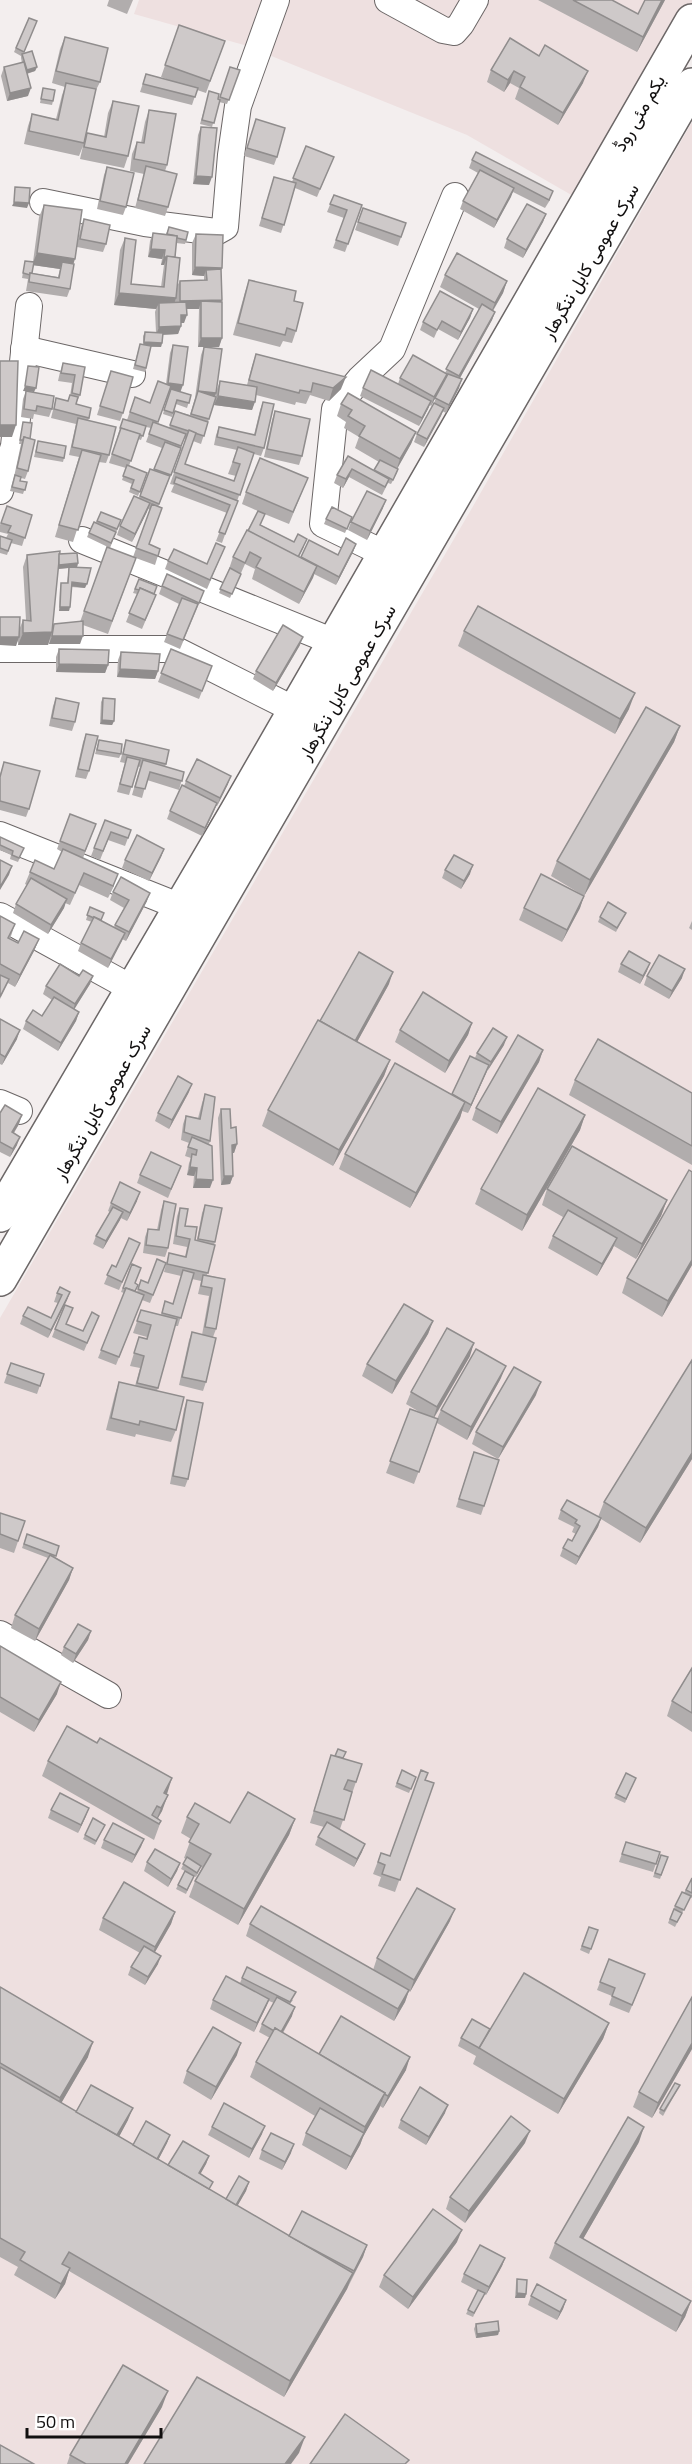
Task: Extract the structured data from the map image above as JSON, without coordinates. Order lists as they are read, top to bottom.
{
  "streets": {
    "highway": ["یکم مئی روڈ", "سرک عمومی کابل ننگرهار"]
  },
  "crossings": [
    ["یکم مئی روڈ", "سرک عمومی کابل ننگرهار"]
  ],
  "scale_bar": "50 m"
}
